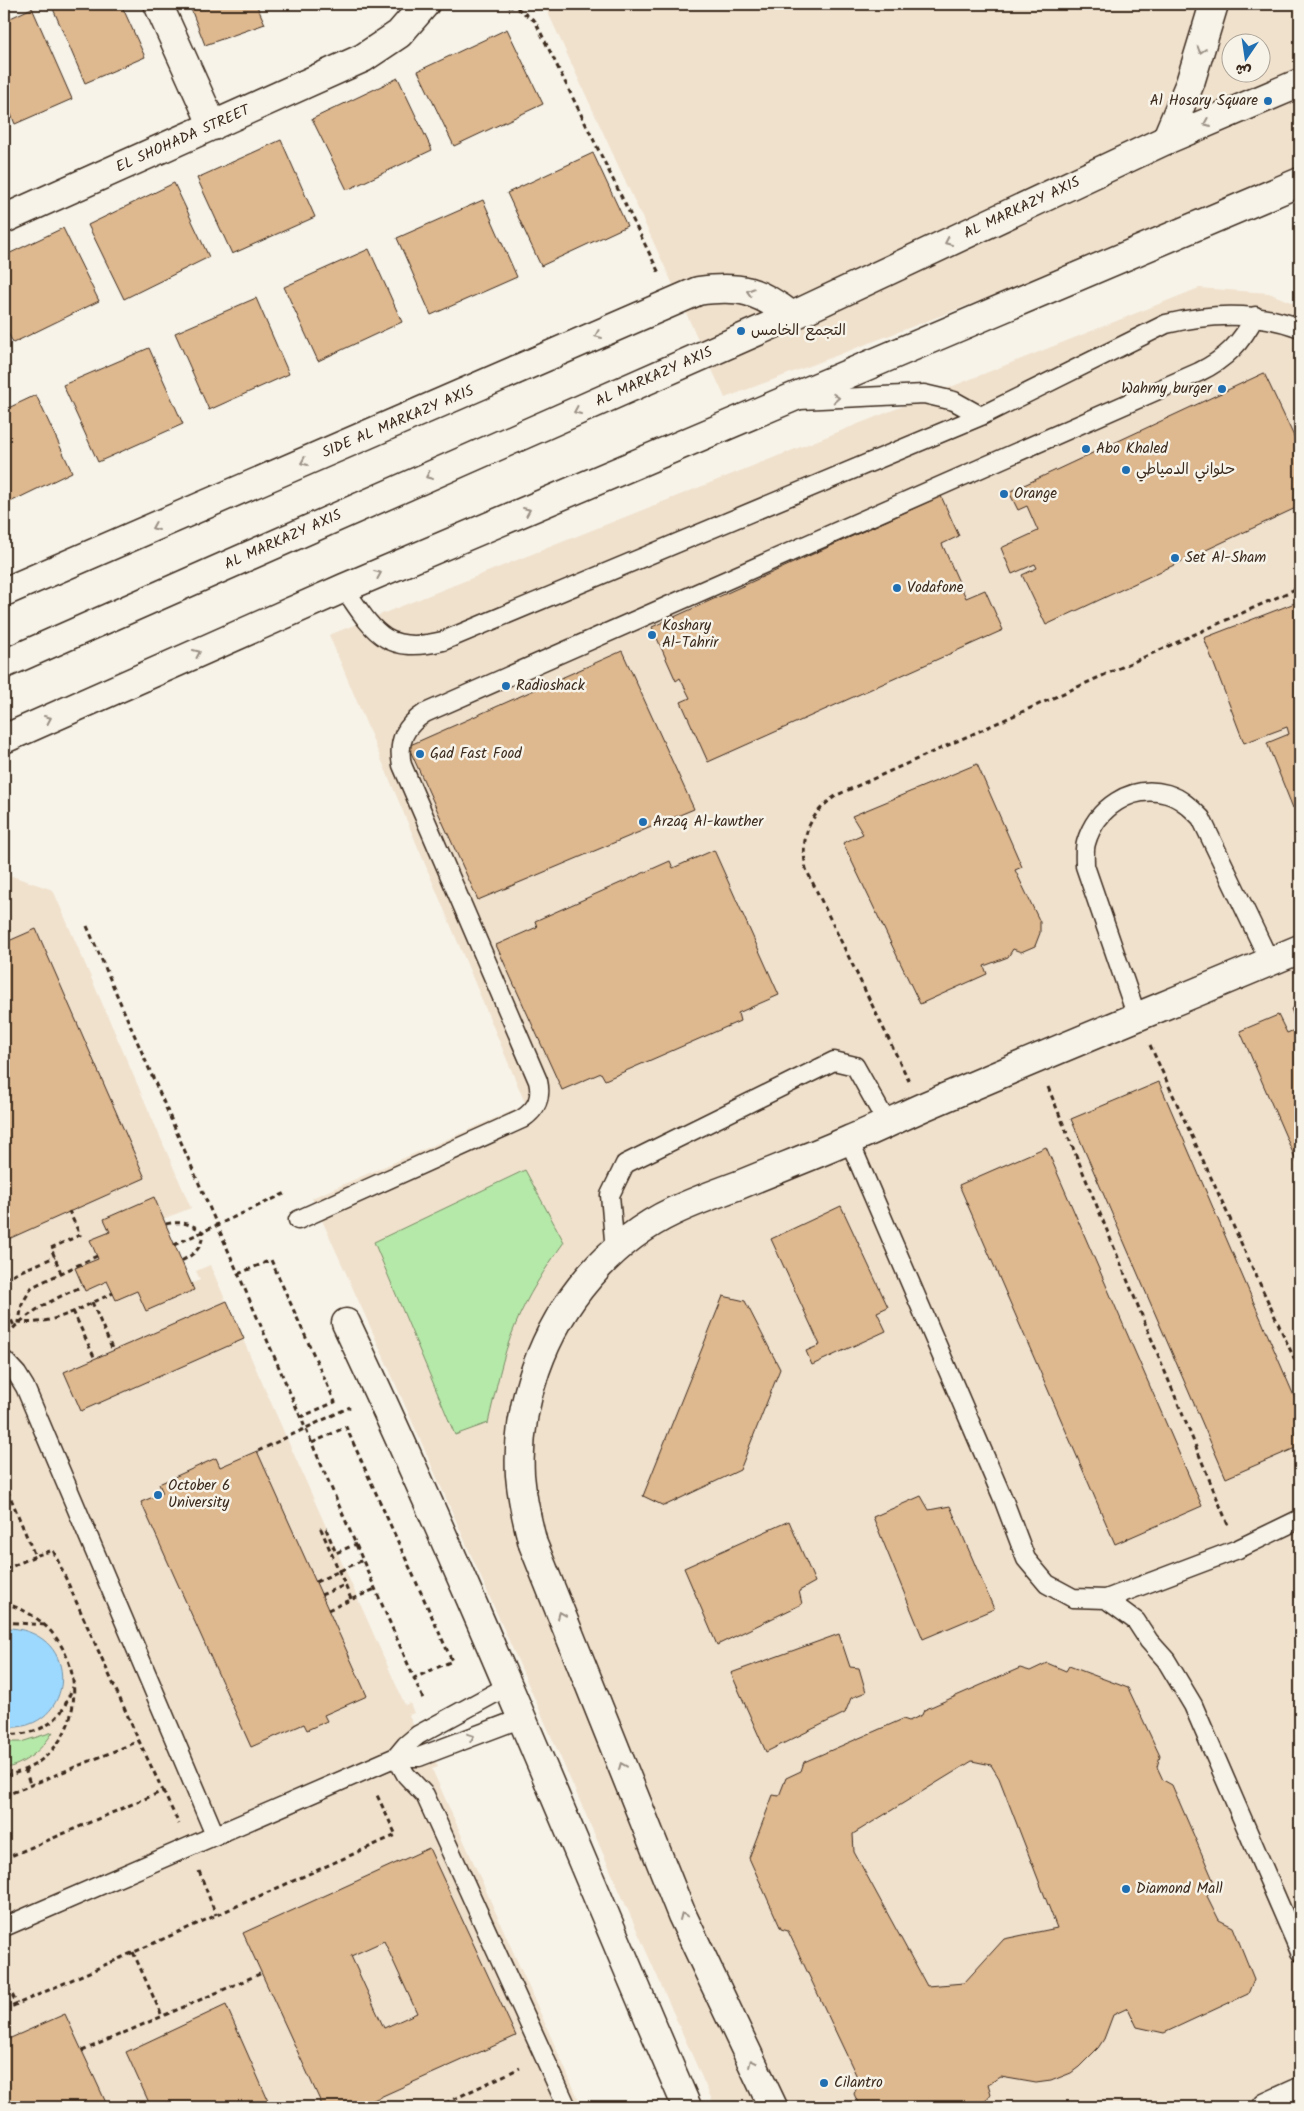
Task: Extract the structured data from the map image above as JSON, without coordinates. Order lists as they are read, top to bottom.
{
  "streets": {
    "street": ["EL SHOHADA STREET", "AL MARKAZY AXIS", "SIDE AL MARKAZY AXIS"]
  },
  "crossings": [
    ["AL MARKAZY AXIS", "SIDE AL MARKAZY AXIS"]
  ],
  "places": [
    "Al Hosary Square",
    "التجمع الخامس",
    "Wahmy burger",
    "Abo Khaled",
    "حلواني الدمياطي",
    "Orange",
    "Set Al-Sham",
    "Vodafone",
    "Koshary Al-Tahrir",
    "Radioshack",
    "Gad Fast Food",
    "Arzaq Al-kawther",
    "October 6 University",
    "Diamond Mall",
    "Cilantro"
  ],
  "north": "bottom"
}
